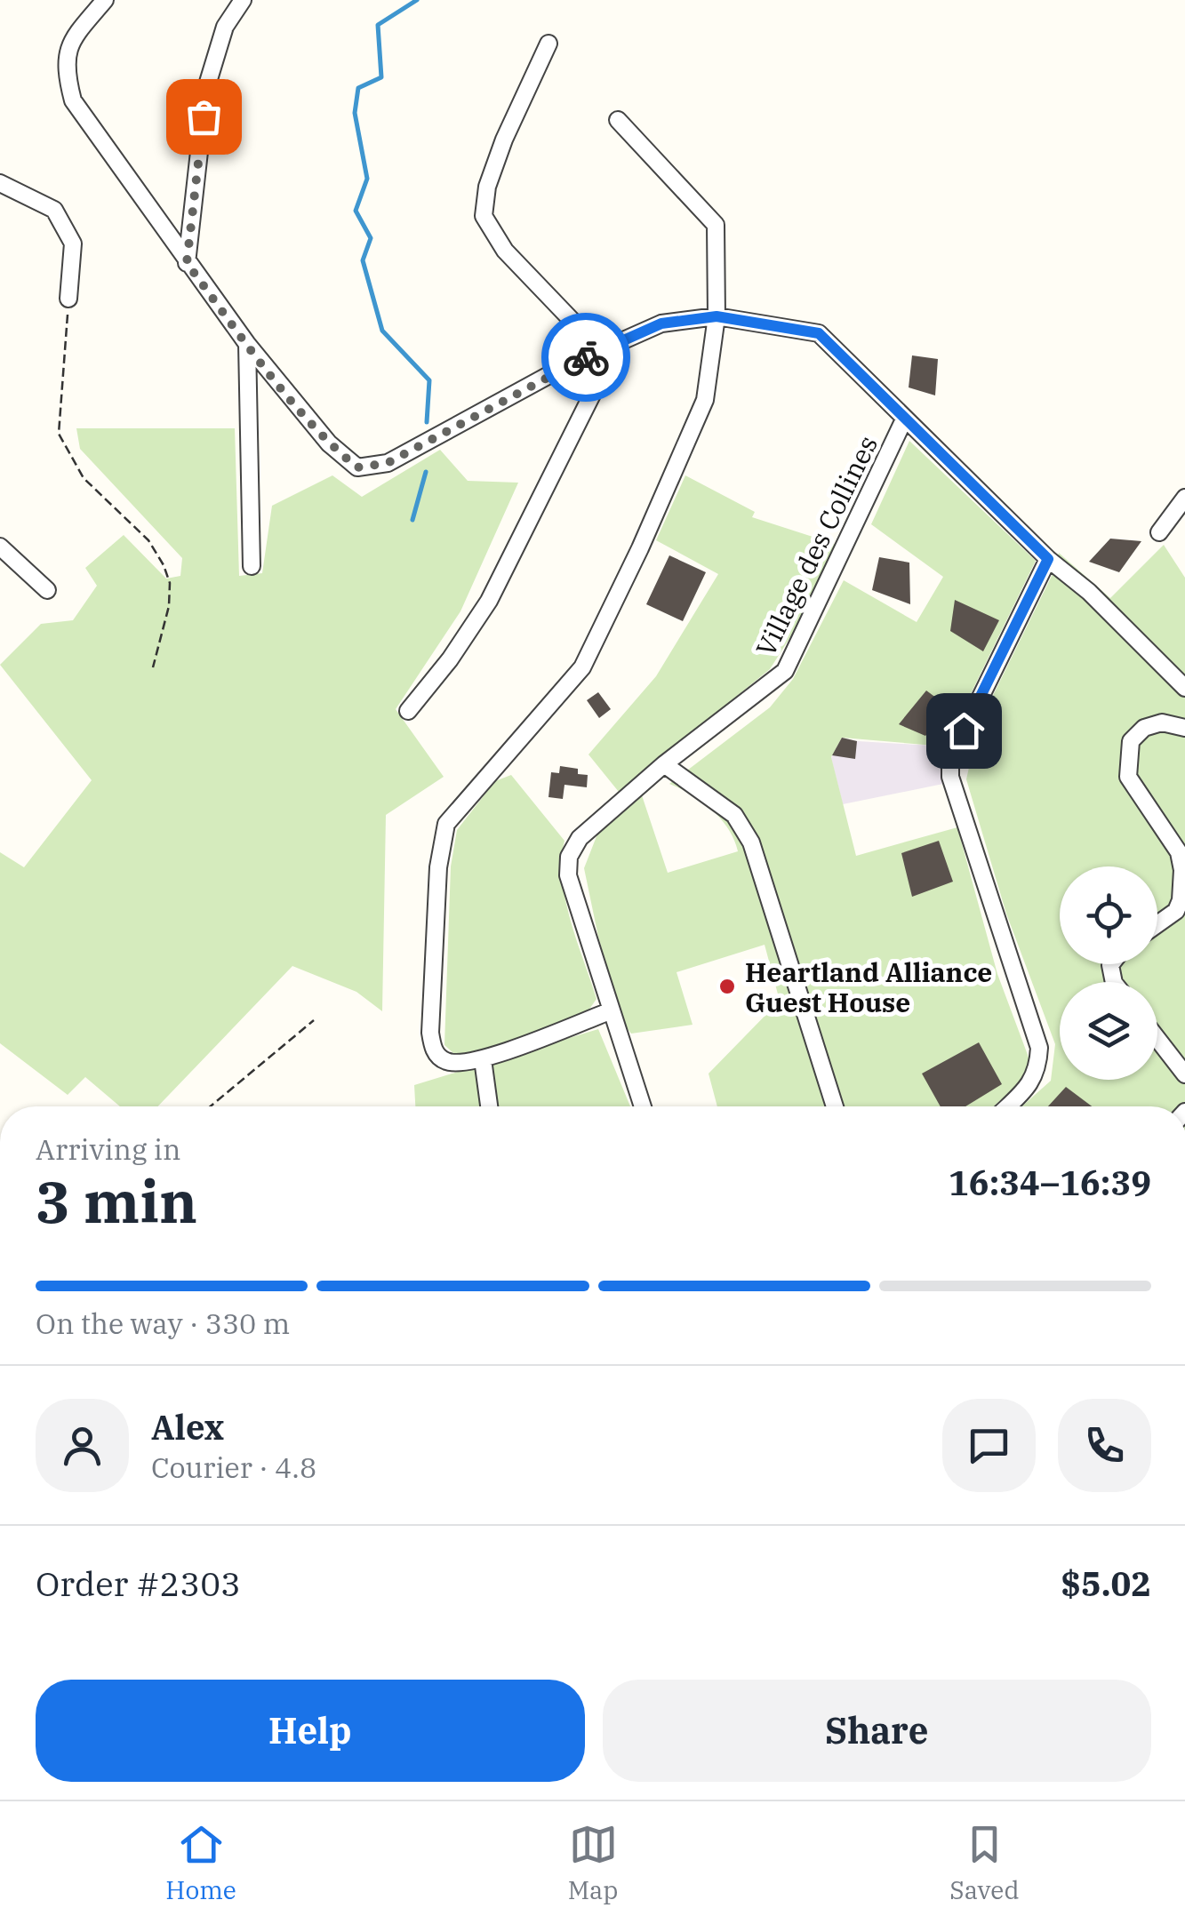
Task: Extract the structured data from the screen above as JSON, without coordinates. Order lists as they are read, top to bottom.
{
  "streets": {
    "street": ["Village des Collines"]
  },
  "places": ["Heartland Alliance Guest House"],
  "page": {
    "heading": ["3 min", "Arriving in", "16:34–16:39"],
    "panel": [
      "Alex",
      "Courier · 4.8",
      "Order #2303",
      "$5.02"
    ],
    "bar": "On the way · 330 m",
    "buttons": ["Help", "Share"],
    "tabs": ["Home", "Map", "Saved"]
  }
}
